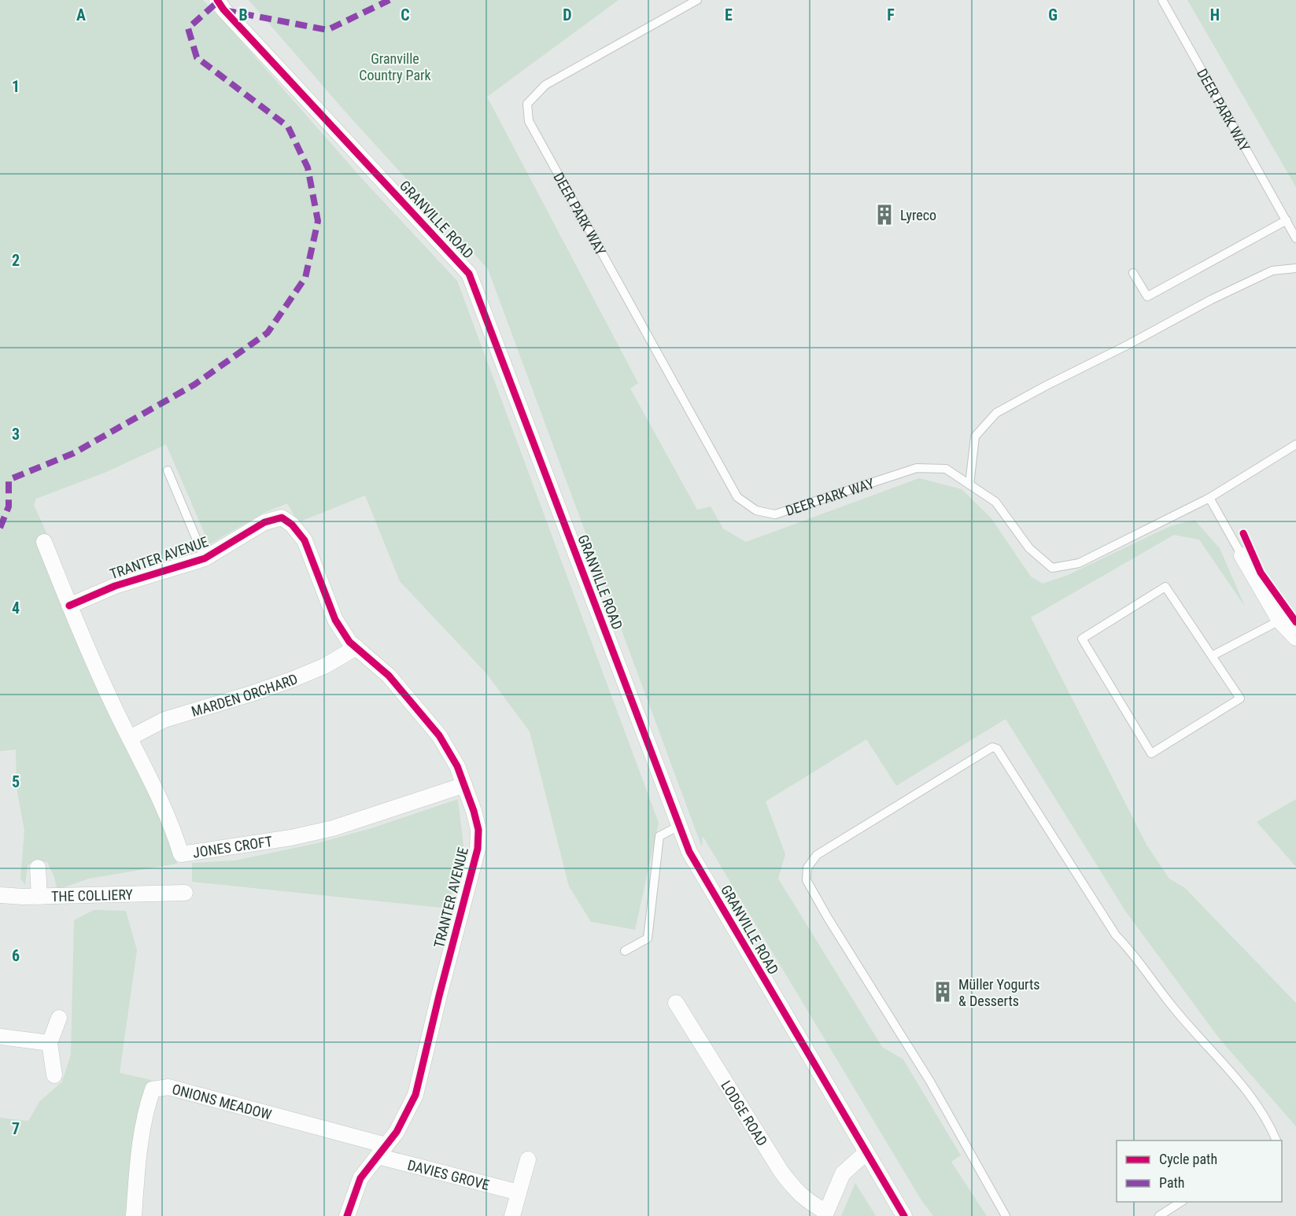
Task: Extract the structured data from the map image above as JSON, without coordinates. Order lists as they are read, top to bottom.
{
  "streets": {
    "street": [
      "GRANVILLE ROAD",
      "TRANTER AVENUE",
      "MARDEN ORCHARD",
      "JONES CROFT",
      "THE COLLIERY",
      "ONIONS MEADOW",
      "LODGE ROAD",
      "DAVIES GROVE"
    ],
    "lane": ["DEER PARK WAY"]
  },
  "crossings": [
    ["GRANVILLE ROAD", "LODGE ROAD"],
    ["TRANTER AVENUE", "MARDEN ORCHARD"],
    ["TRANTER AVENUE", "JONES CROFT"],
    ["TRANTER AVENUE", "ONIONS MEADOW"],
    ["TRANTER AVENUE", "DAVIES GROVE"],
    ["MARDEN ORCHARD", "JONES CROFT"],
    ["ONIONS MEADOW", "DAVIES GROVE"]
  ],
  "parks": ["Granville Country Park"],
  "places": {
    "building": ["Lyreco", "Müller Yogurts & Desserts"]
  },
  "legend": ["Cycle path", "Path"],
  "grid": {
    "columns": [
      "A",
      "B",
      "C",
      "D",
      "E",
      "F",
      "G",
      "H"
    ],
    "rows": [
      "1",
      "2",
      "3",
      "4",
      "5",
      "6",
      "7"
    ]
  }
}
